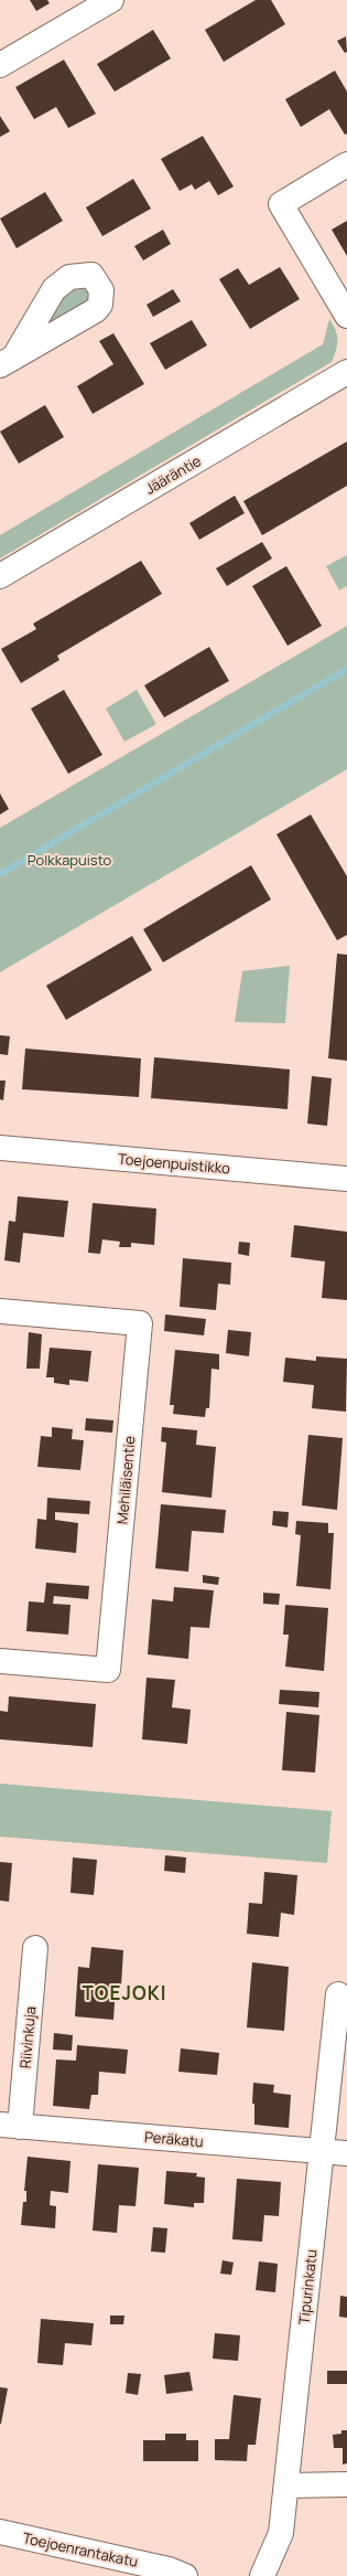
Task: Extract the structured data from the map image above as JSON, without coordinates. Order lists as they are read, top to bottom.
{
  "streets": {
    "street": [
      "Jääräntie",
      "Toejoenpuistikko",
      "Mehiläisentie",
      "Riivinkuja",
      "Peräkatu",
      "Tipurinkatu",
      "Toejoenrantakatu"
    ]
  },
  "crossings": [
    ["Riivinkuja", "Peräkatu"],
    ["Peräkatu", "Tipurinkatu"]
  ],
  "districts": ["TOEJOKI"],
  "parks": ["Polkkapuisto"]
}
